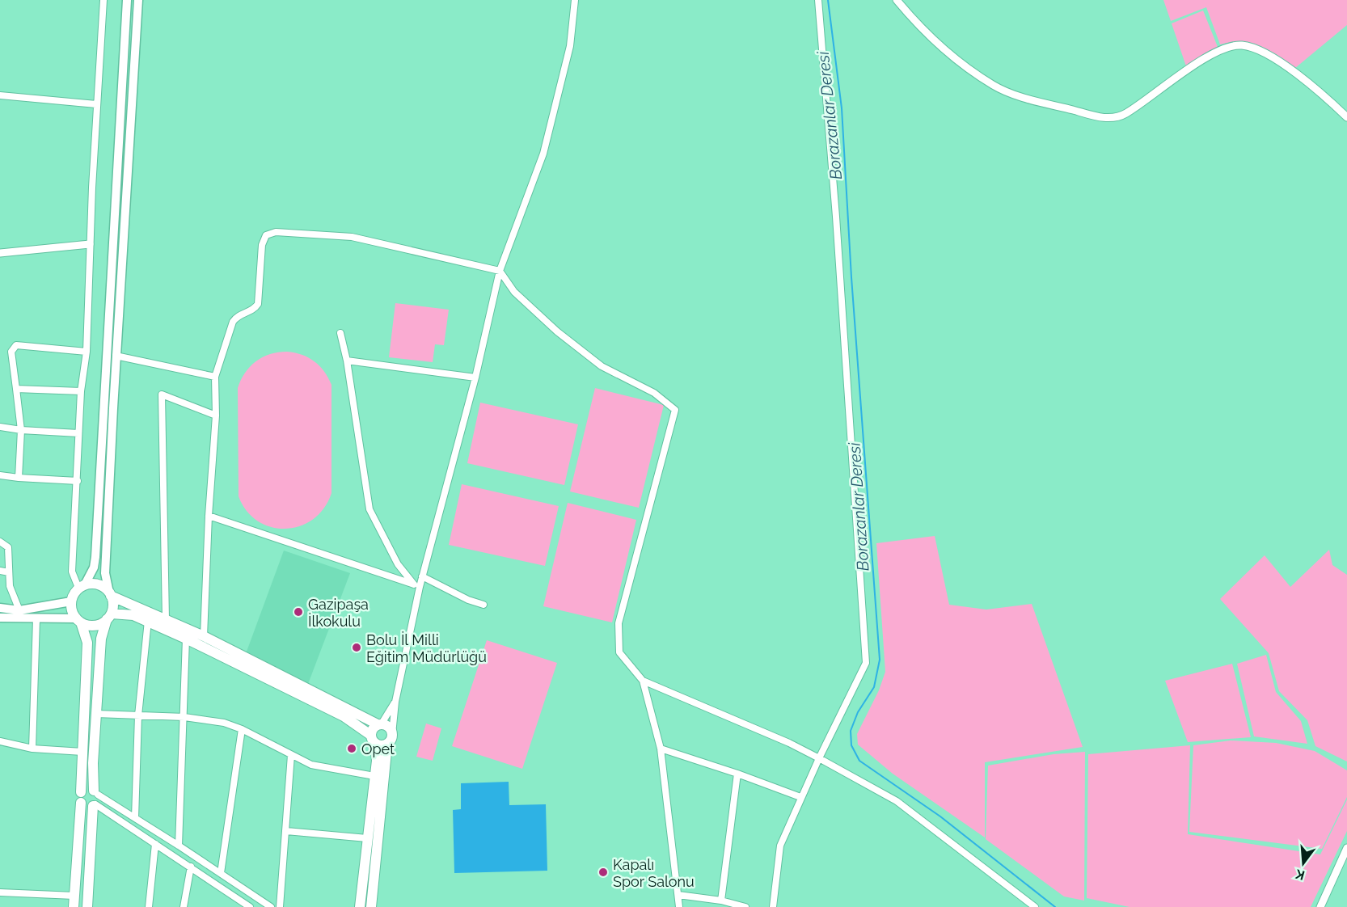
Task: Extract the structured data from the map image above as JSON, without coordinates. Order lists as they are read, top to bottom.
{
  "water": ["Borazanlar Deresi"],
  "places": [
    "Gazipaşa İlkokulu",
    "Bolu İl Milli Eğitim Müdürlüğü",
    "Opet",
    "Kapalı Spor Salonu"
  ],
  "north": "bottom"
}
